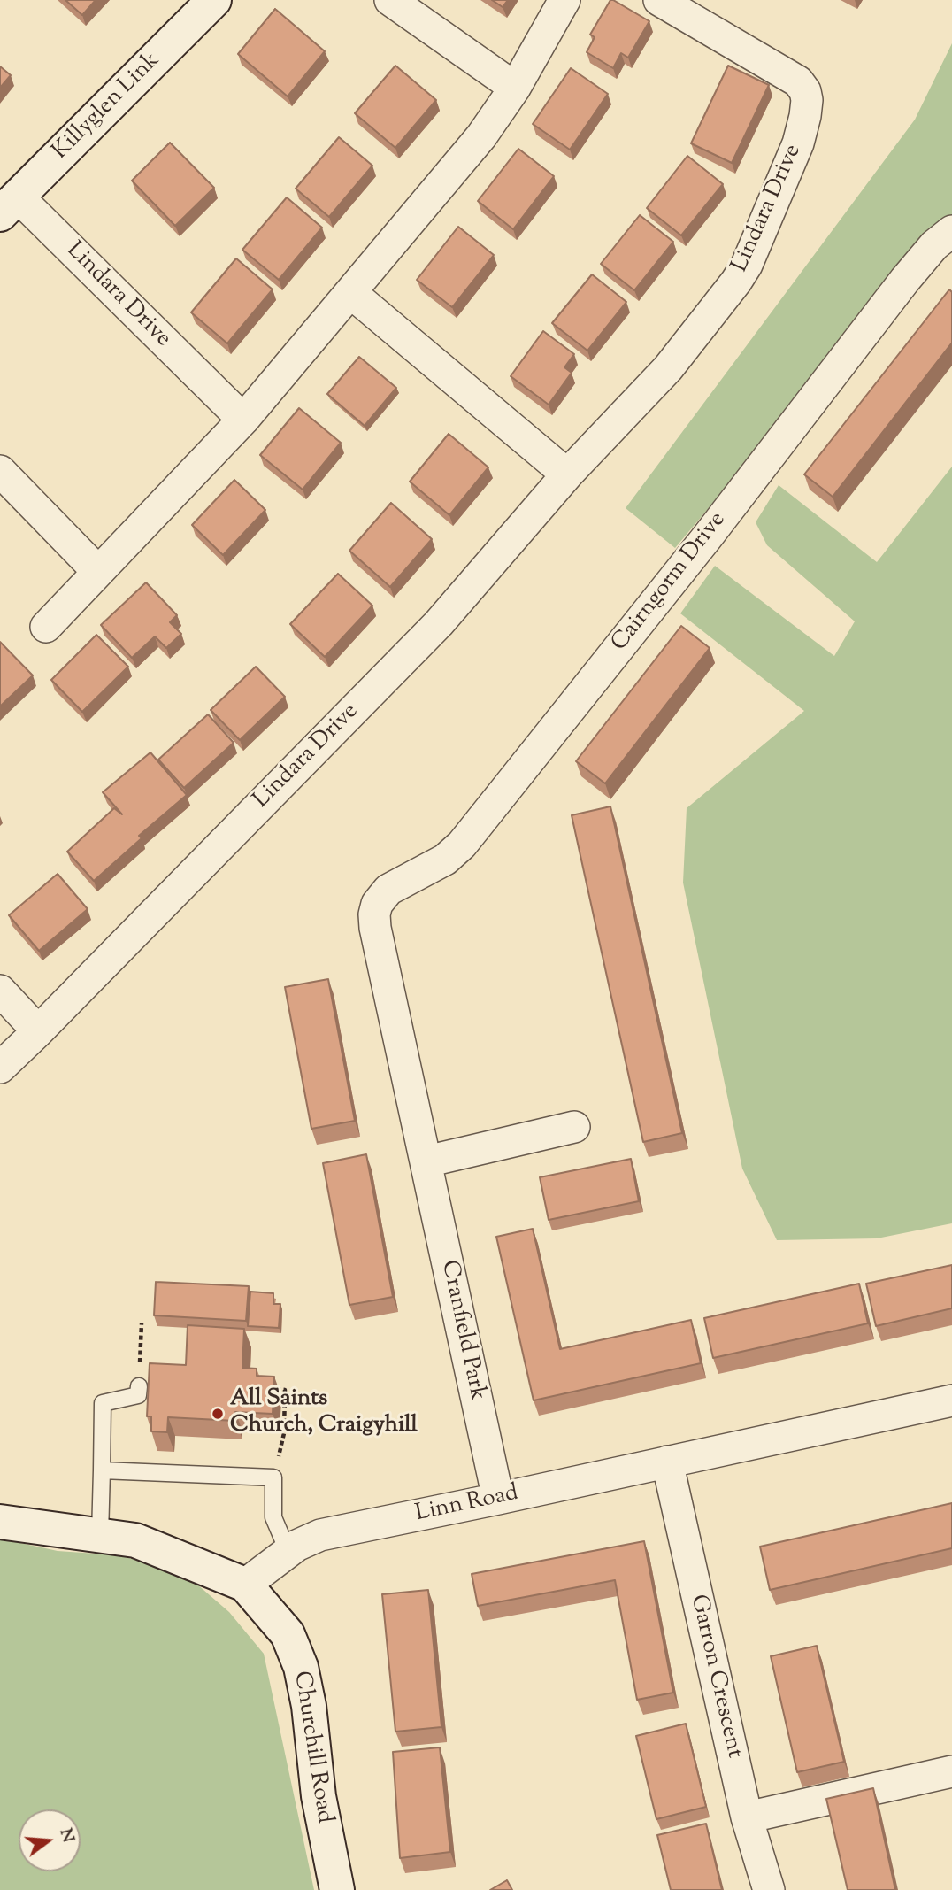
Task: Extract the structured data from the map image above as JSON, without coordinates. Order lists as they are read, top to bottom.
{
  "streets": {
    "street": [
      "Killyglen Link",
      "Lindara Drive",
      "Cairngorm Drive",
      "Cranfield Park",
      "Linn Road",
      "Garron Crescent",
      "Churchill Road"
    ]
  },
  "crossings": [
    ["Killyglen Link", "Lindara Drive"],
    ["Cairngorm Drive", "Cranfield Park"],
    ["Cranfield Park", "Linn Road"],
    ["Linn Road", "Garron Crescent"],
    ["Linn Road", "Churchill Road"]
  ],
  "places": ["All Saints Church, Craigyhill"],
  "north": "right"
}
